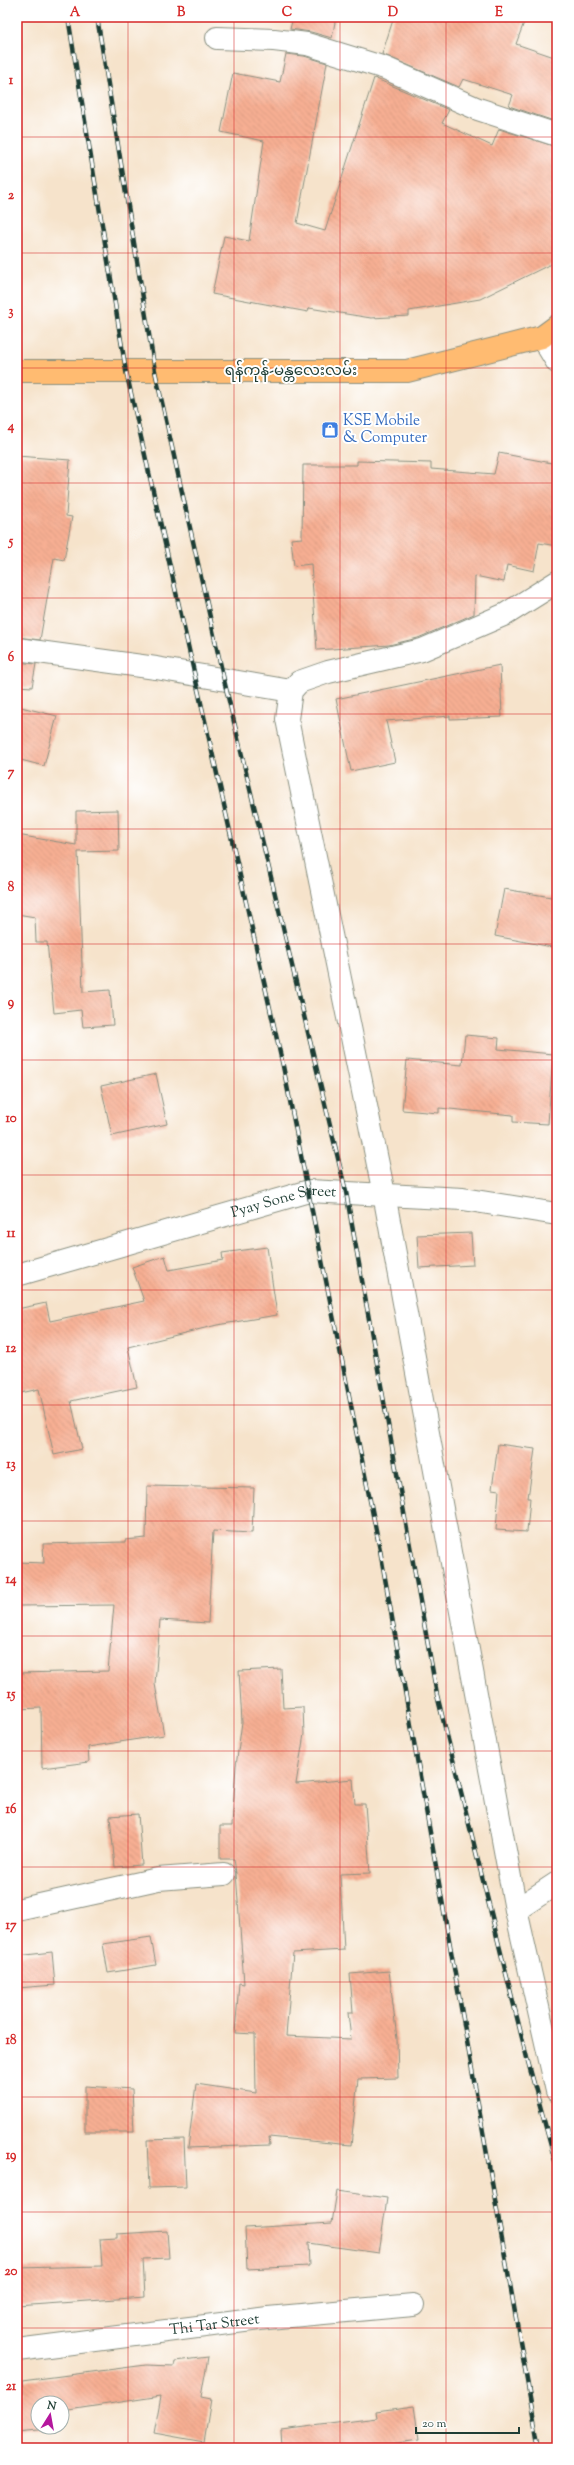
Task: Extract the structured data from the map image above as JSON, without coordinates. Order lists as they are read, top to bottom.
{
  "streets": {
    "main road": ["ရန်ကုန်-မန္တလေးလမ်း"],
    "street": ["Pyay Sone Street", "Thi Tar Street"]
  },
  "places": {
    "shop": ["KSE Mobile & Computer"]
  },
  "scale_bar": "20 m",
  "north": "top",
  "grid": {
    "columns": [
      "A",
      "B",
      "C",
      "D",
      "E"
    ],
    "rows": [
      "1",
      "2",
      "3",
      "4",
      "5",
      "6",
      "7",
      "8",
      "9",
      "10",
      "11",
      "12",
      "13",
      "14",
      "15",
      "16",
      "17",
      "18",
      "19",
      "20",
      "21"
    ]
  }
}
